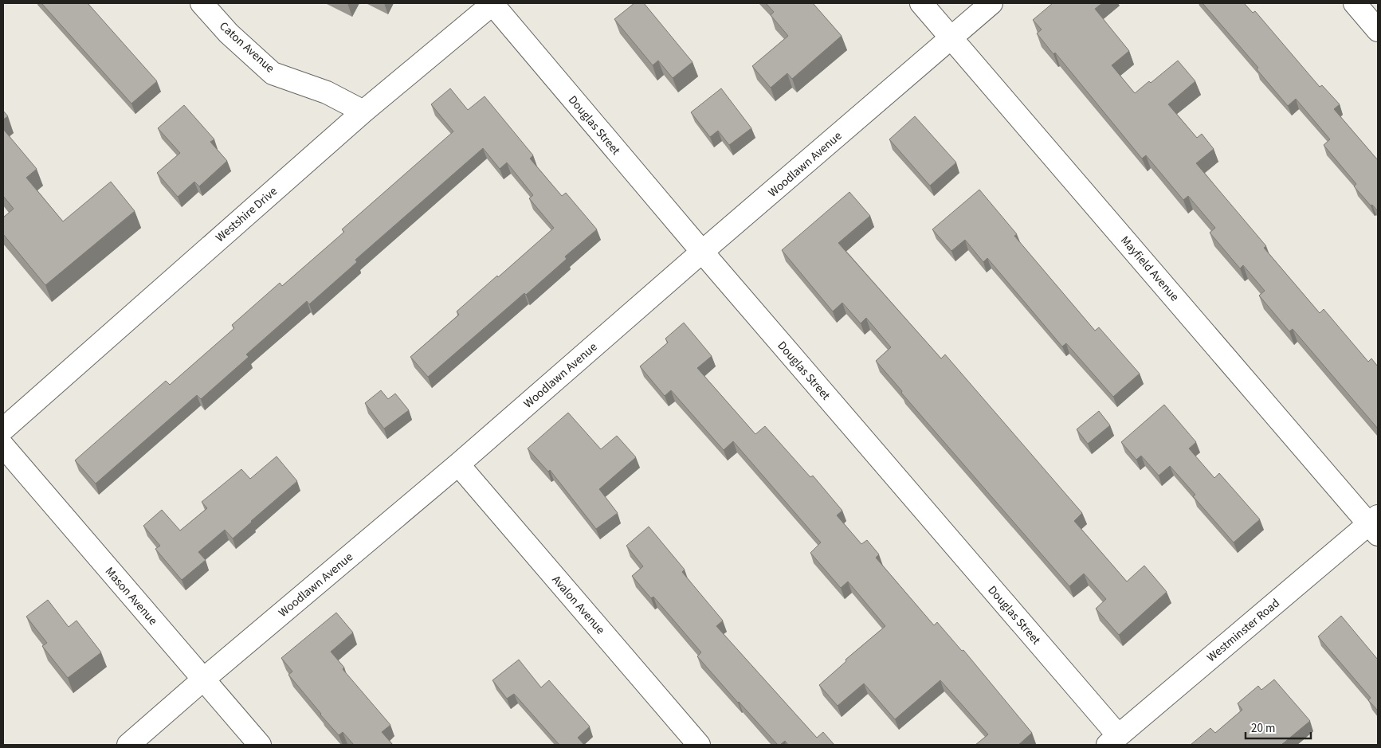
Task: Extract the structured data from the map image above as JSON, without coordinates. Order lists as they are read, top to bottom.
{
  "streets": {
    "street": [
      "Caton Avenue",
      "Douglas Street",
      "Woodlawn Avenue",
      "Westshire Drive",
      "Mayfield Avenue",
      "Mason Avenue",
      "Avalon Avenue",
      "Westminster Road"
    ]
  },
  "crossings": [
    ["Caton Avenue", "Westshire Drive"],
    ["Douglas Street", "Woodlawn Avenue"],
    ["Douglas Street", "Westshire Drive"],
    ["Douglas Street", "Westminster Road"],
    ["Woodlawn Avenue", "Mayfield Avenue"],
    ["Woodlawn Avenue", "Mason Avenue"],
    ["Woodlawn Avenue", "Avalon Avenue"],
    ["Mayfield Avenue", "Westminster Road"]
  ],
  "scale_bar": "20 m"
}
